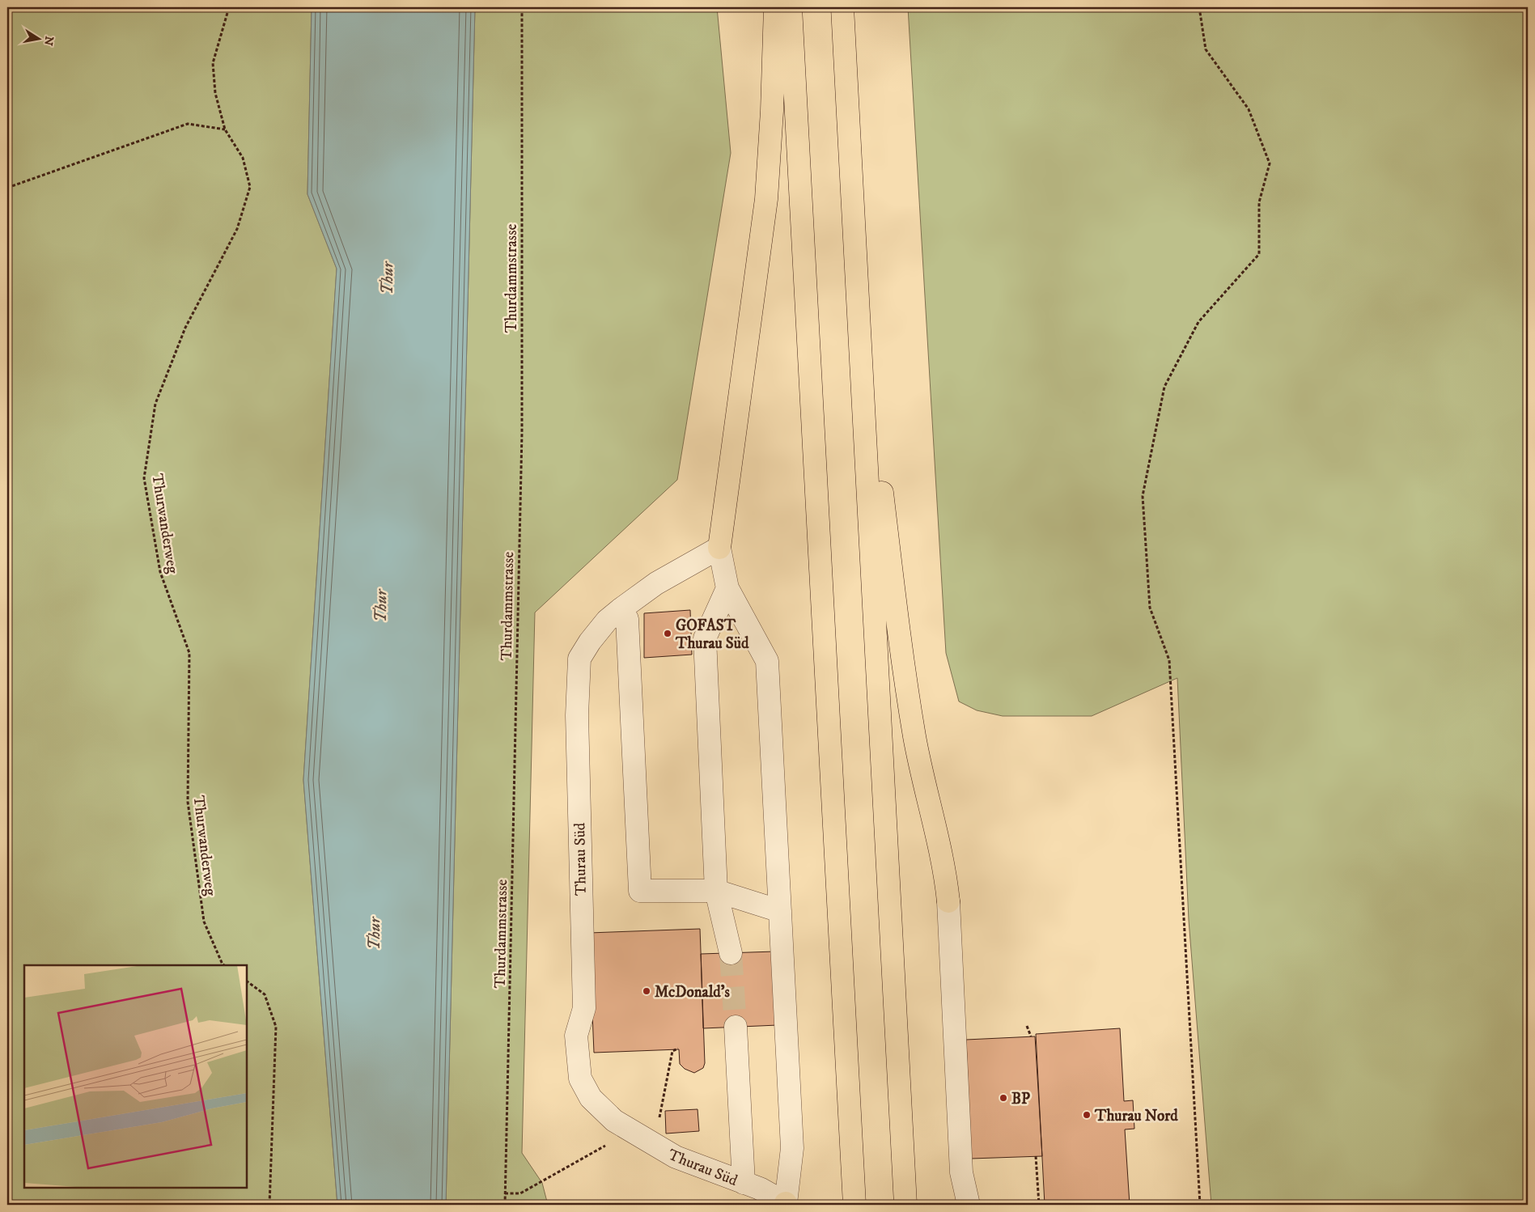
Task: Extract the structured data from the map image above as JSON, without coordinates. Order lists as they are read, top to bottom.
{
  "streets": {
    "lane": ["Thurau Süd"],
    "path": ["Thurdammstrasse", "Thurwanderweg"]
  },
  "water": ["Thur"],
  "places": [
    "GOFAST Thurau Süd",
    "McDonald's",
    "BP",
    "Thurau Nord"
  ],
  "north": "right"
}
